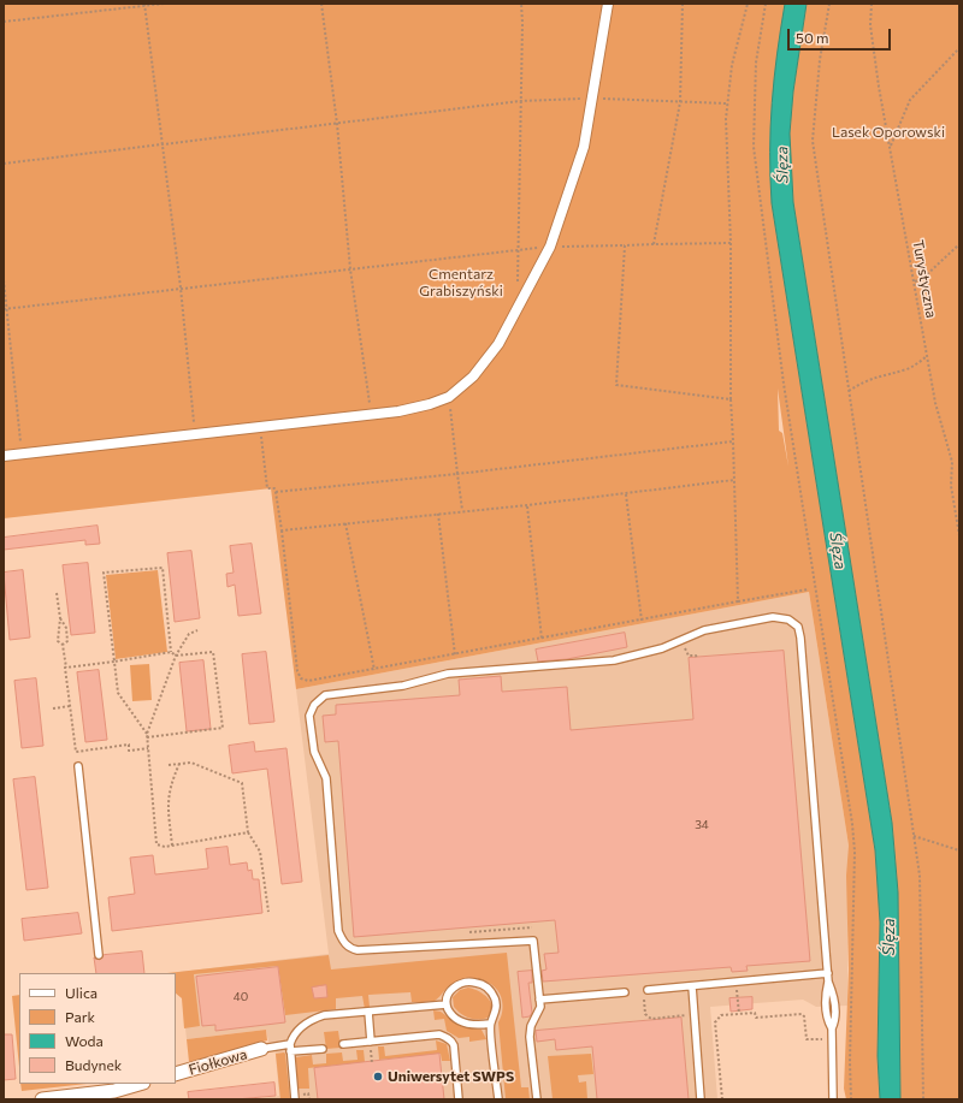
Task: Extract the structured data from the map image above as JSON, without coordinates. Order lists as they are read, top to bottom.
{
  "streets": {
    "street": ["Fiołkowa"],
    "path": ["Turystyczna"]
  },
  "water": ["Ślęza"],
  "parks": ["Lasek Oporowski", "Cmentarz Grabiszyński"],
  "places": ["Uniwersytet SWPS"],
  "house_numbers": ["34", "40"],
  "legend": [
    "Ulica",
    "Park",
    "Woda",
    "Budynek"
  ],
  "scale_bar": "50 m"
}
